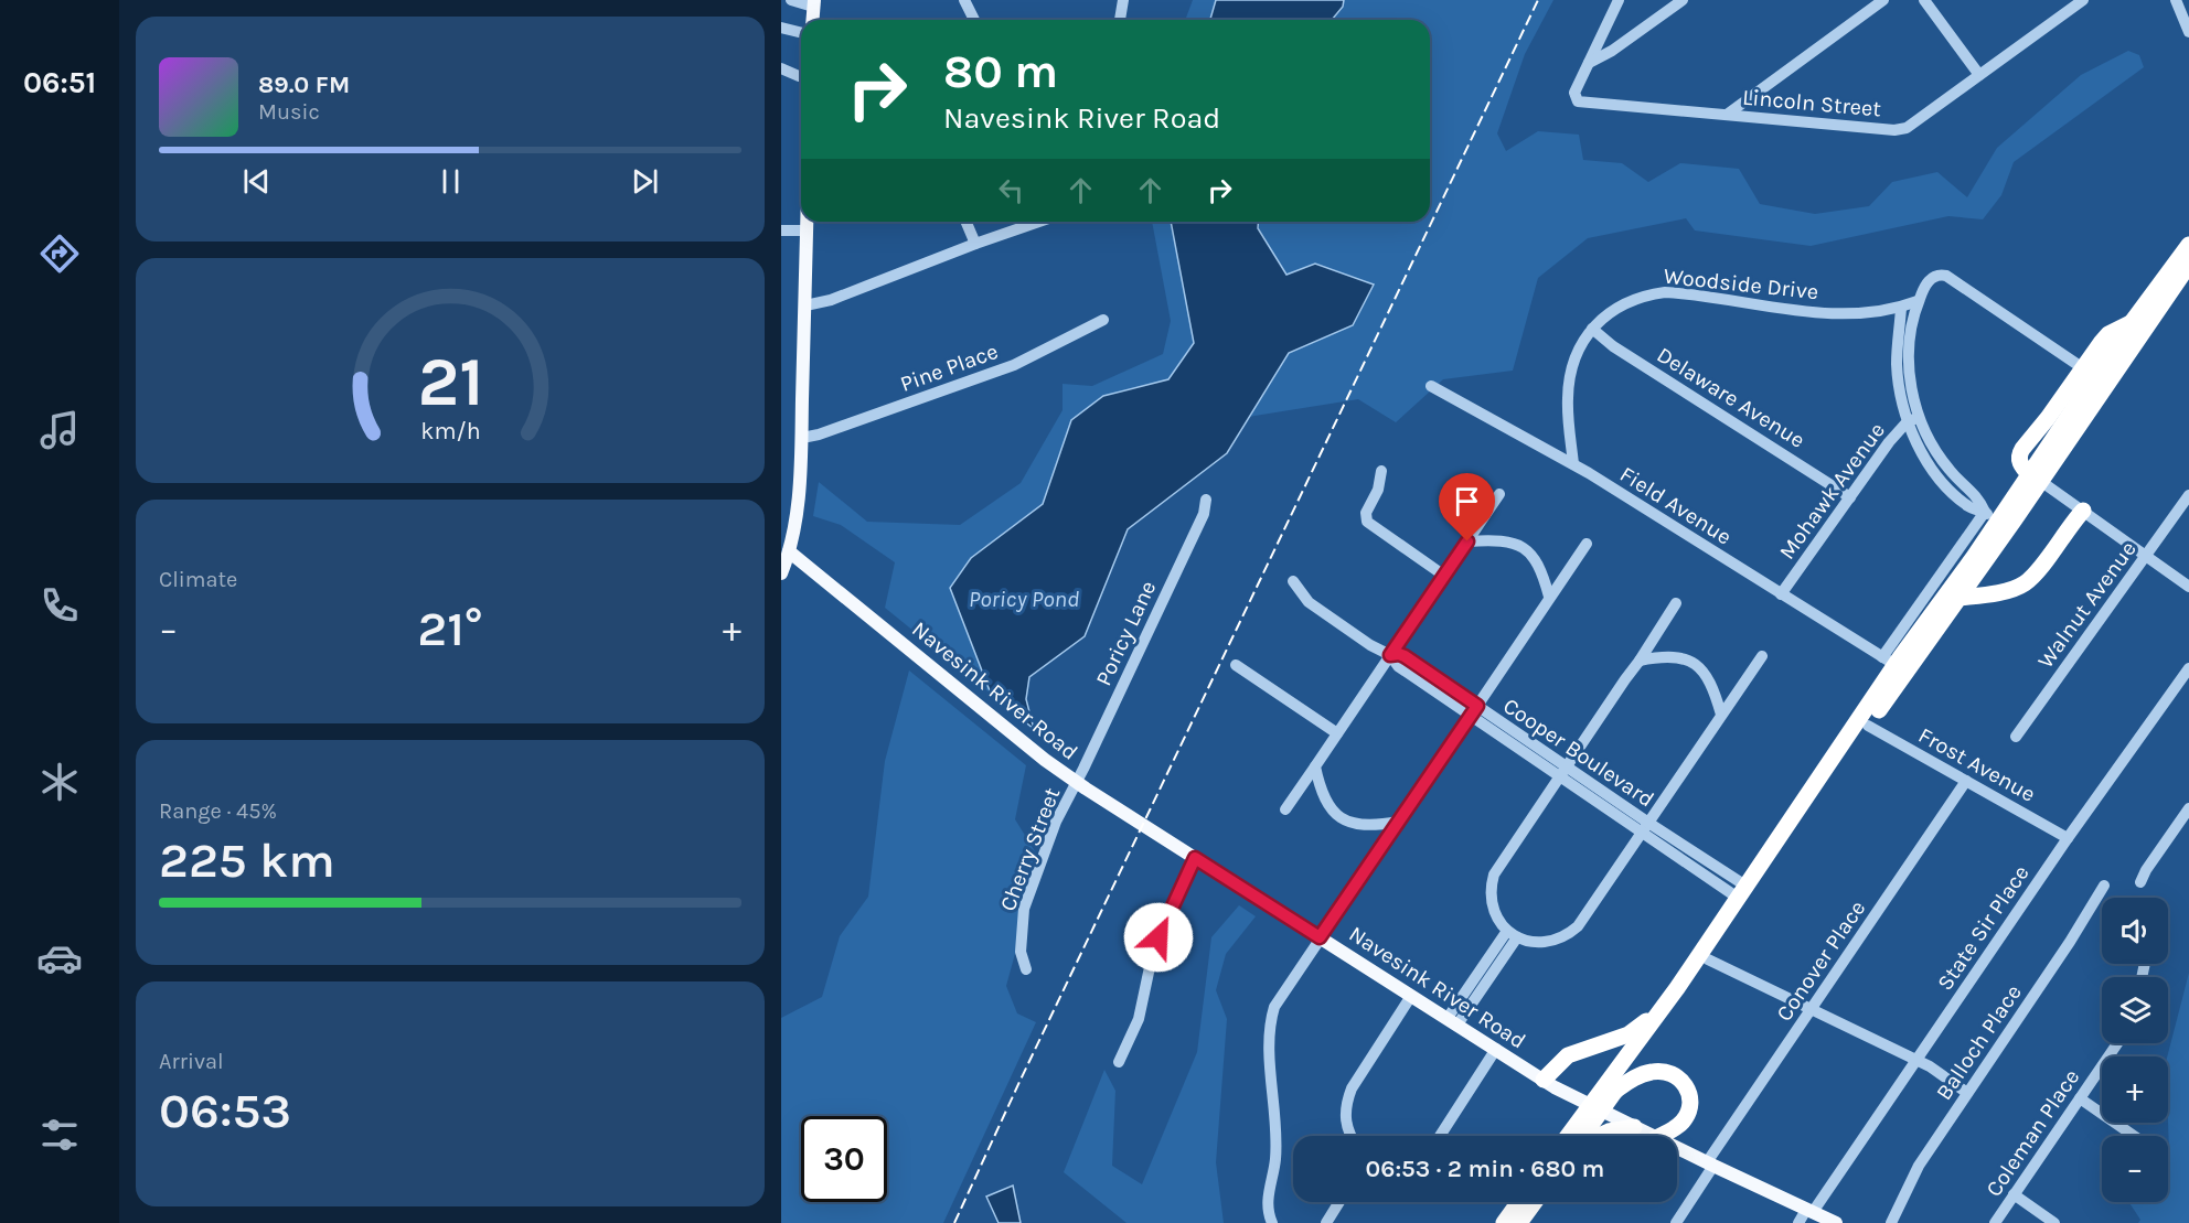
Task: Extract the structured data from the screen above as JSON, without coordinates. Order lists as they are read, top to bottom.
{
  "streets": {
    "main road": ["Navesink River Road"],
    "street": [
      "Lincoln Street",
      "Woodside Drive",
      "Pine Place",
      "Delaware Avenue",
      "Mohawk Avenue",
      "Field Avenue",
      "Walnut Avenue",
      "Poricy Lane",
      "Cooper Boulevard",
      "Frost Avenue",
      "Cherry Street",
      "State Sir Place",
      "Conover Place",
      "Balloch Place",
      "Coleman Place"
    ]
  },
  "crossings": [
    ["Woodside Drive", "Delaware Avenue"],
    ["Woodside Drive", "Field Avenue"],
    ["Delaware Avenue", "Mohawk Avenue"],
    ["Mohawk Avenue", "Field Avenue"],
    ["Poricy Lane", "Navesink River Road"],
    ["Poricy Lane", "Cherry Street"],
    ["Navesink River Road", "Cherry Street"],
    ["Navesink River Road", "State Sir Place"],
    ["Navesink River Road", "Conover Place"],
    ["Frost Avenue", "State Sir Place"],
    ["Frost Avenue", "Conover Place"]
  ],
  "water": ["Poricy Pond"],
  "page": {
    "tabs": "06:51",
    "turn": ["80 m", "Navesink River Road"],
    "song": ["89.0 FM", "Music"],
    "tile": [
      "Climate",
      ["Range · 45%", "225 km"],
      ["Arrival", "06:53"]
    ],
    "heat": ["−", "21°", "+"],
    "map_buttons": ["+", "−"],
    "limit": "30",
    "trip": "06:53 · 2 min · 680 m",
    "gauge": ["21", "km/h"]
  }
}
